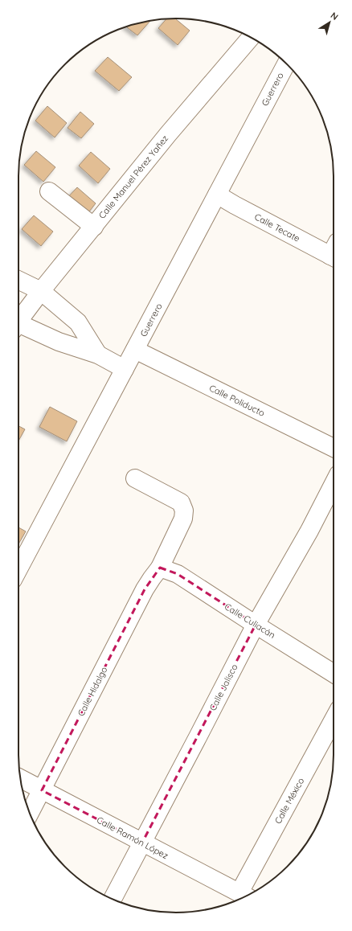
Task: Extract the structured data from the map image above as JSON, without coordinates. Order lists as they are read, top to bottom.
{
  "streets": {
    "street": [
      "Guerrero",
      "Calle Manuel Pérez Yañez",
      "Calle Tecate",
      "Calle Poliducto",
      "Calle Culiacán",
      "Calle Jalisco",
      "Calle Hidalgo",
      "Calle México",
      "Calle Ramón López"
    ]
  },
  "crossings": [
    ["Guerrero", "Calle Tecate"],
    ["Guerrero", "Calle Poliducto"],
    ["Calle Culiacán", "Calle Jalisco"],
    ["Calle Culiacán", "Calle Hidalgo"],
    ["Calle Jalisco", "Calle Ramón López"],
    ["Calle Hidalgo", "Calle Ramón López"],
    ["Calle México", "Calle Ramón López"]
  ],
  "north": "top right"
}
